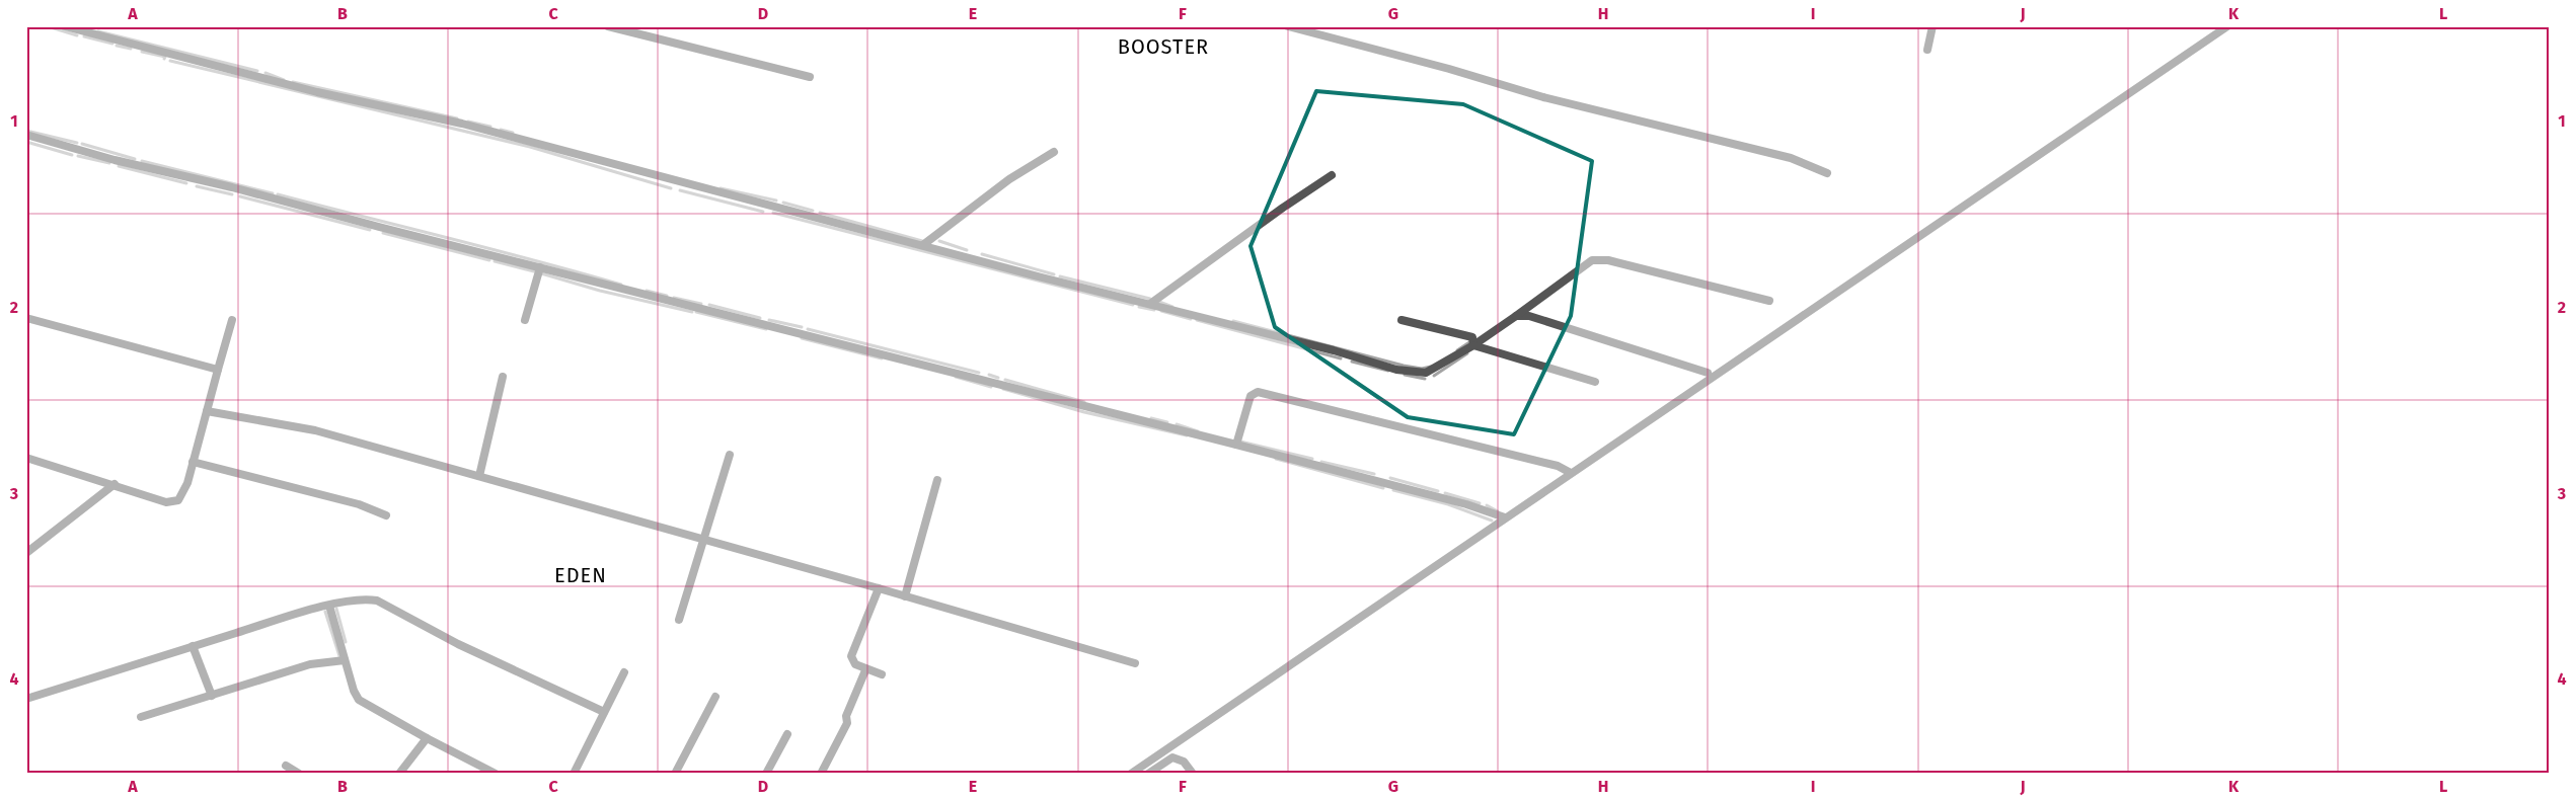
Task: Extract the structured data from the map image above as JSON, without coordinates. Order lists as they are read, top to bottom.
{
  "districts": ["BOOSTER", "EDEN"],
  "grid": {
    "columns": [
      "A",
      "B",
      "C",
      "D",
      "E",
      "F",
      "G",
      "H",
      "I",
      "J",
      "K",
      "L"
    ],
    "rows": [
      "1",
      "2",
      "3",
      "4"
    ]
  }
}
